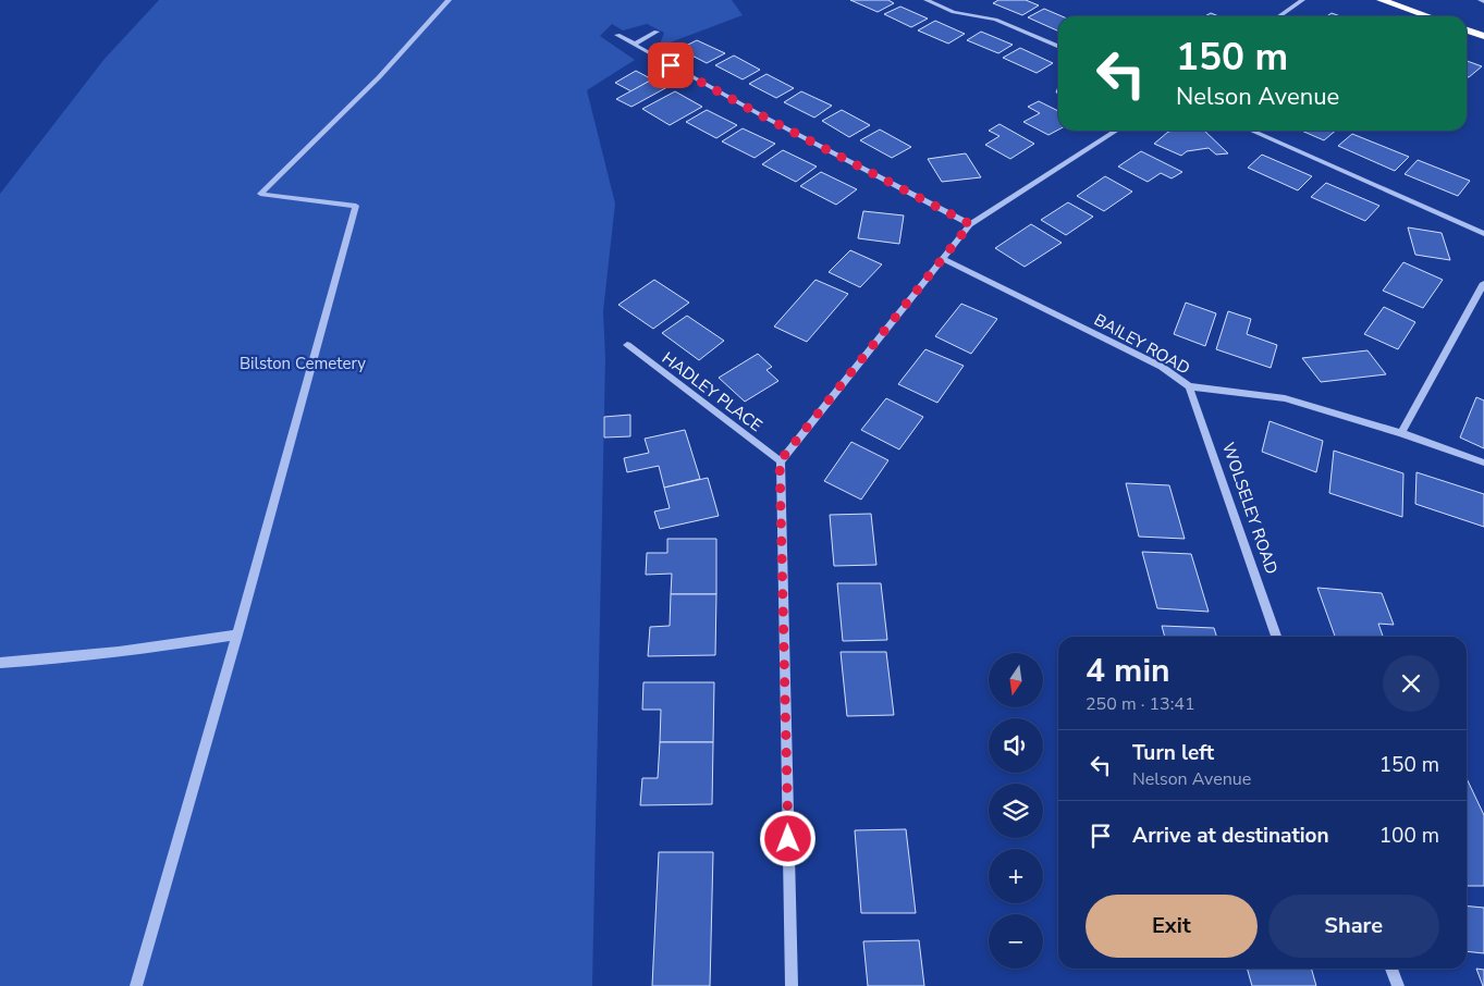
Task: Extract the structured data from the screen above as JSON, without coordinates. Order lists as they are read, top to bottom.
{
  "streets": {
    "street": ["BAILEY ROAD", "HADLEY PLACE", "WOLSELEY ROAD"]
  },
  "crossings": [
    ["BAILEY ROAD", "WOLSELEY ROAD"]
  ],
  "parks": ["Bilston Cemetery"],
  "north": "bottom",
  "page": {
    "turn": ["150 m", "Nelson Avenue"],
    "heading": ["4 min", "250 m · 13:41"],
    "map_buttons": ["+", "−"],
    "list": [
      {
        "name": "Turn left",
        "note": "Nelson Avenue",
        "value": "150 m"
      },
      {
        "name": "Arrive at destination",
        "value": "100 m"
      }
    ],
    "buttons": ["Exit", "Share"]
  }
}
